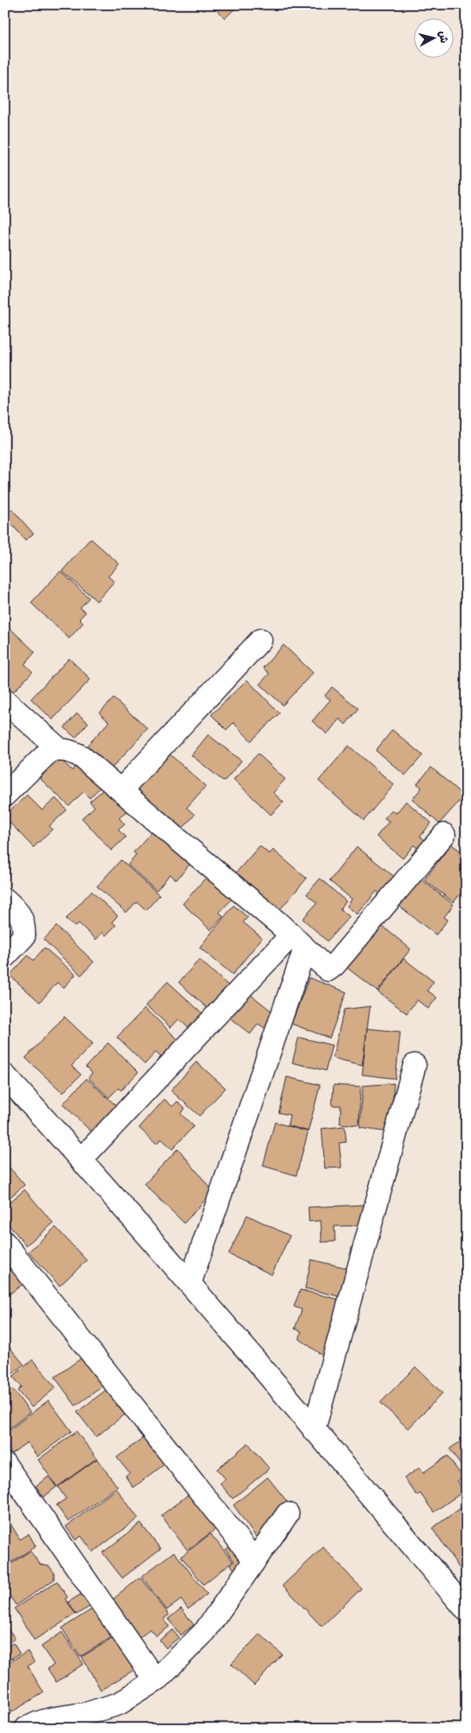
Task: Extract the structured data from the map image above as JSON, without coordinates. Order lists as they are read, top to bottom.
{
  "north": "right"
}
